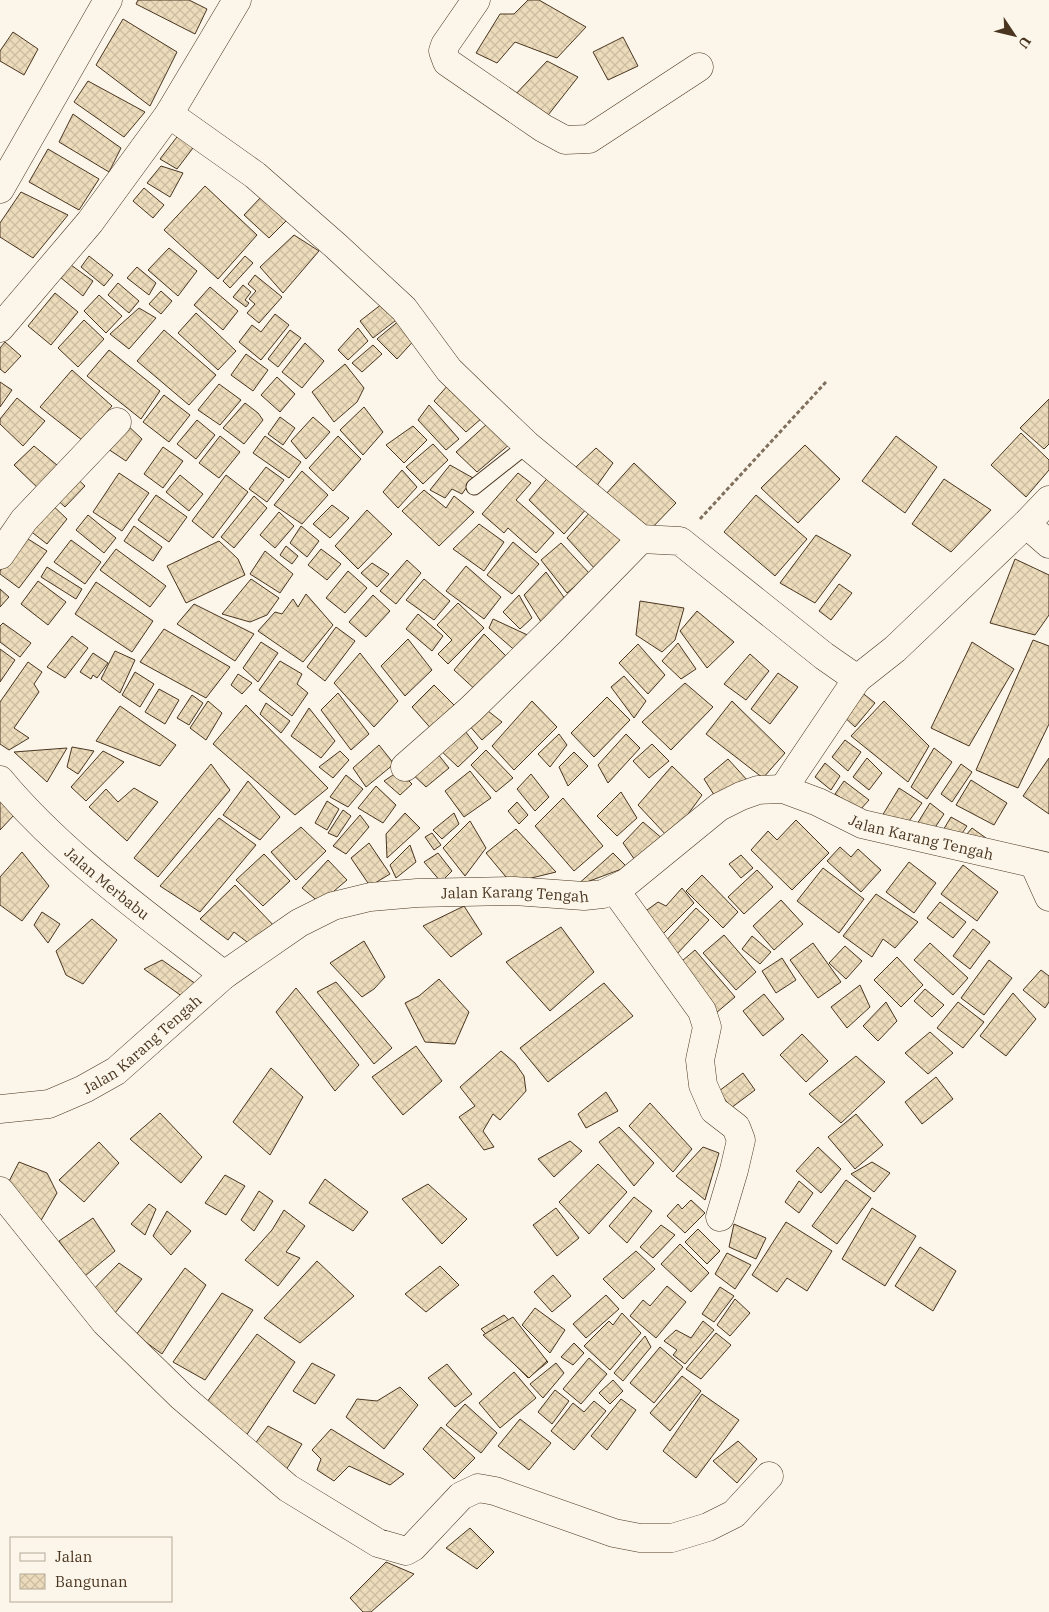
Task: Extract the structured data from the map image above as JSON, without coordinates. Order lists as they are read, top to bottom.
{
  "streets": {
    "street": ["Jalan Karang Tengah", "Jalan Merbabu"]
  },
  "crossings": [
    ["Jalan Karang Tengah", "Jalan Merbabu"]
  ],
  "legend": ["Jalan", "Bangunan"],
  "north": "bottom right"
}
